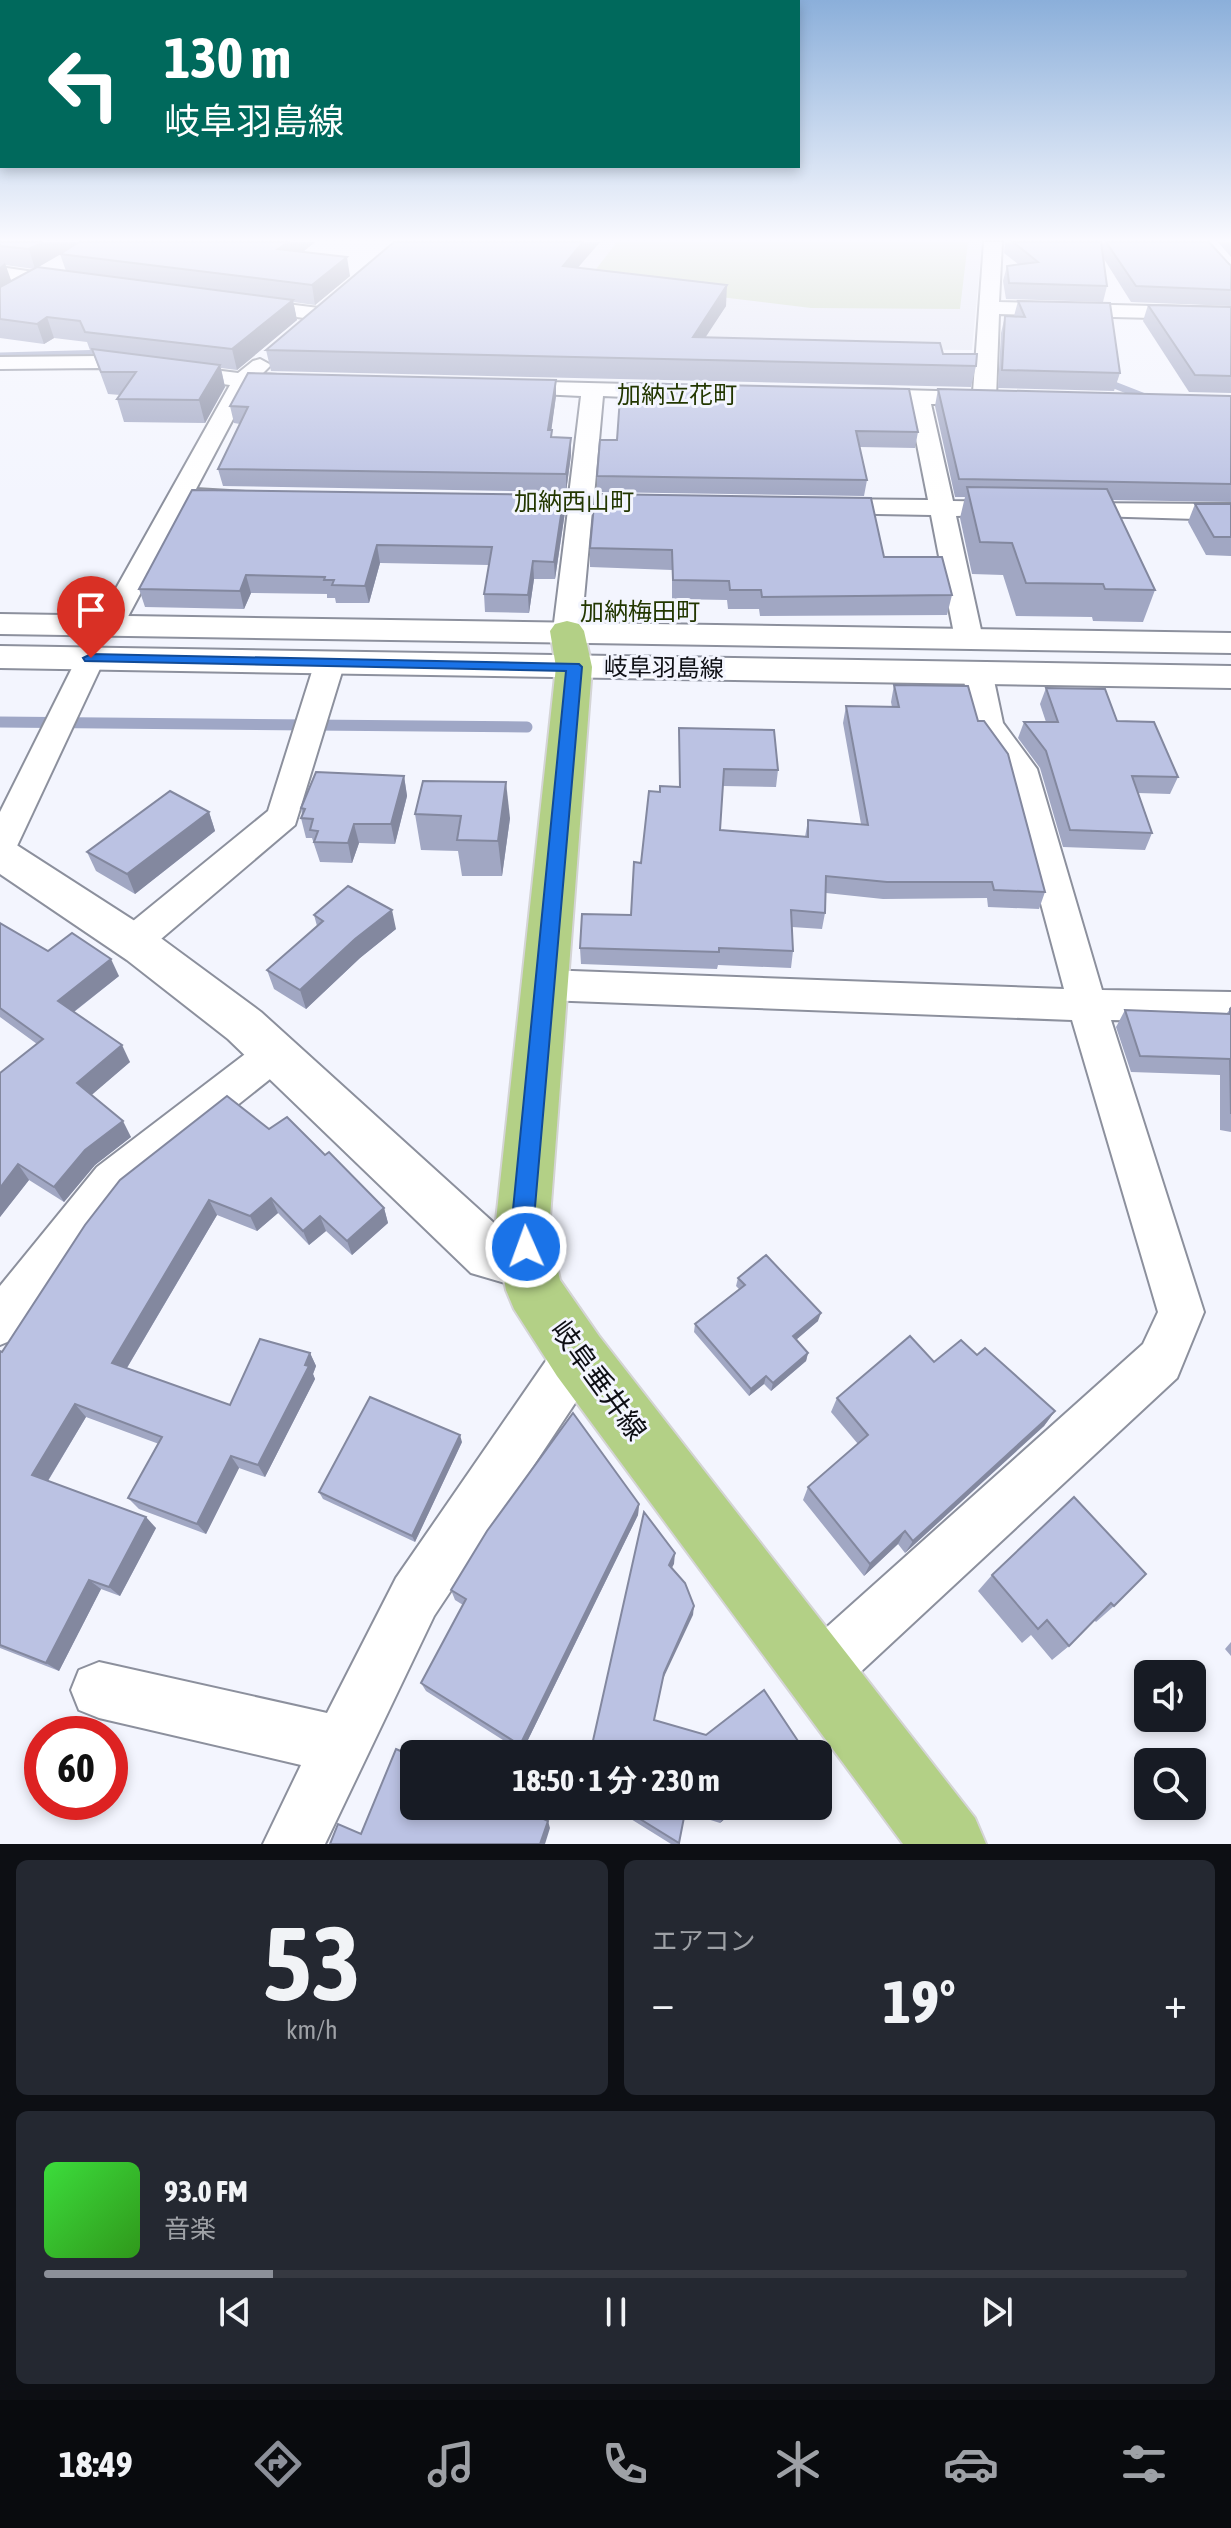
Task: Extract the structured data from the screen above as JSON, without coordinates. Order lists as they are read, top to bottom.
{
  "streets": {
    "main road": ["岐阜羽島線", "岐阜垂井線"]
  },
  "crossings": [
    ["岐阜羽島線", "岐阜垂井線"]
  ],
  "districts": ["加納立花町", "加納西山町", "加納梅田町"],
  "page": {
    "turn": ["130 m", "岐阜羽島線"],
    "limit": "60",
    "trip": "18:50 · 1 分 · 230 m",
    "tile": [
      ["53", "km/h"],
      "エアコン"
    ],
    "heat": ["−", "19°", "+"],
    "song": ["93.0 FM", "音楽"],
    "tabs": "18:49"
  }
}
